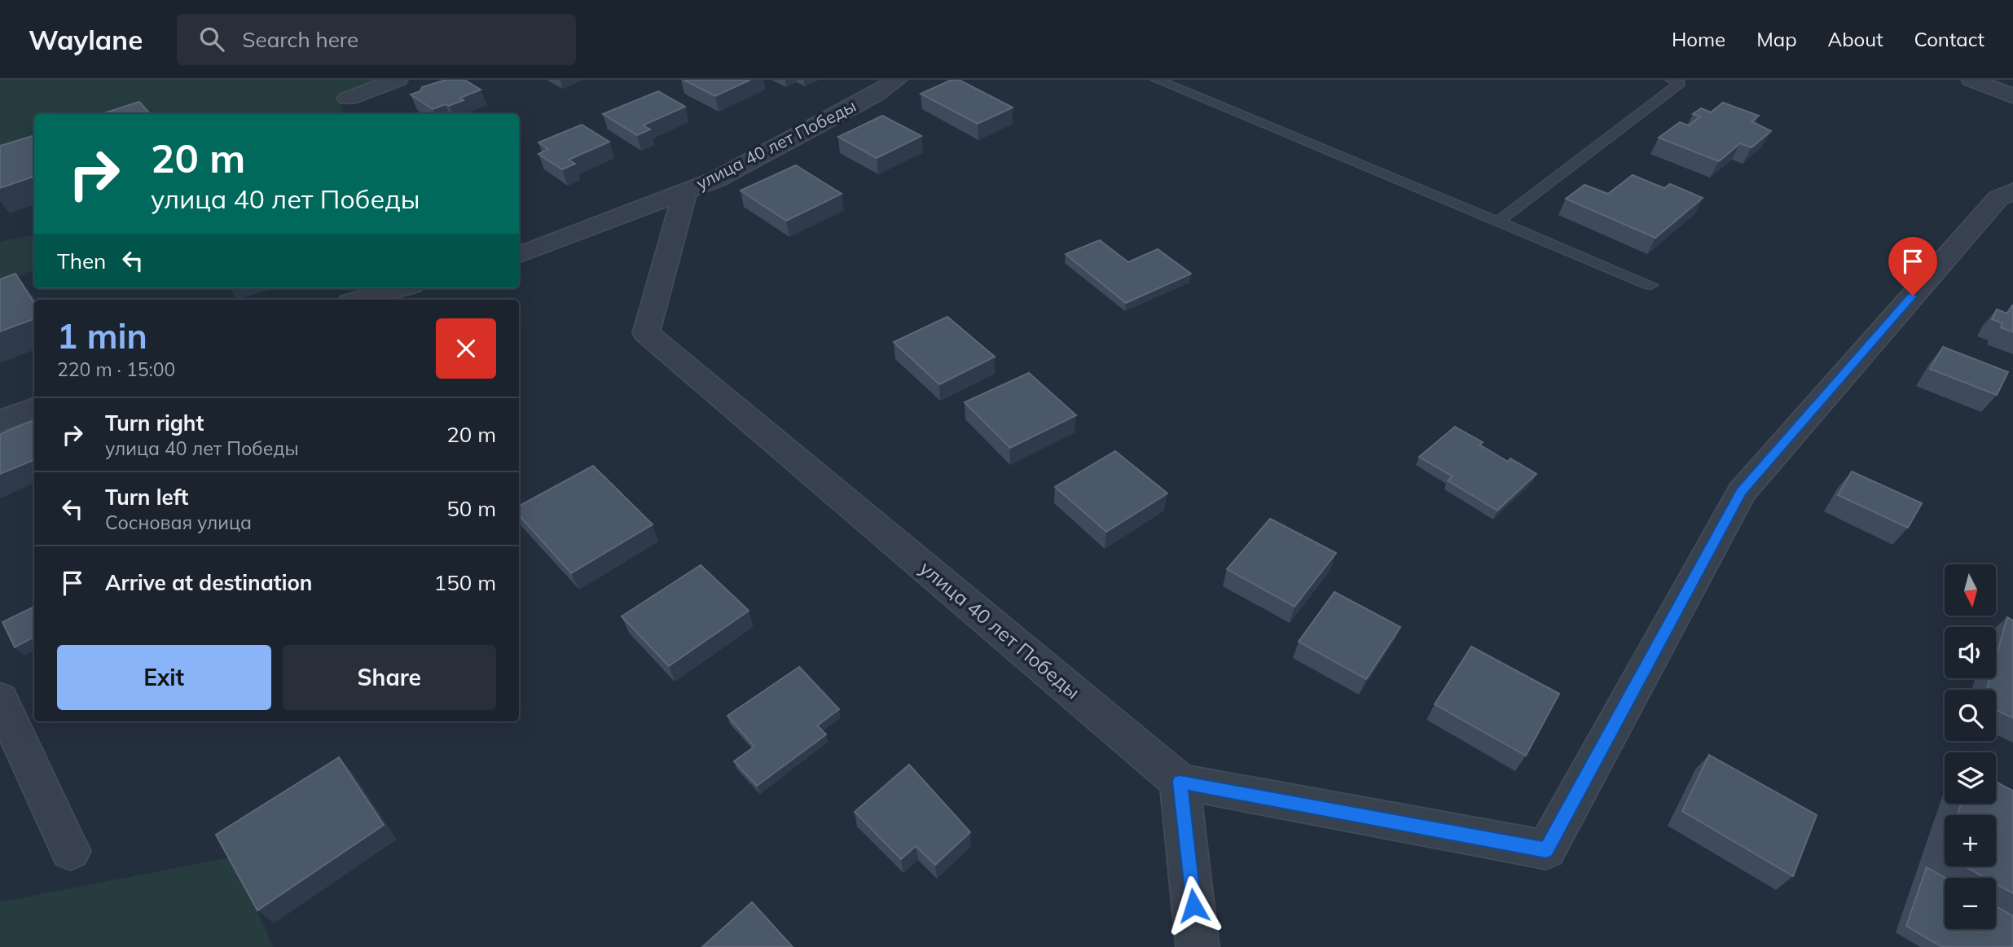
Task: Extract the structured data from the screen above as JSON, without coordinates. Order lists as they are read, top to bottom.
{
  "streets": {
    "street": ["улица 40 лет Победы"]
  },
  "north": "bottom",
  "page": {
    "header": "Waylane",
    "search": "Search here",
    "nav": [
      "Home",
      "Map",
      "About",
      "Contact"
    ],
    "turn": ["20 m", "улица 40 лет Победы"],
    "then": "Then",
    "heading": ["1 min", "220 m · 15:00"],
    "list": [
      {
        "name": "Turn right",
        "note": "улица 40 лет Победы",
        "value": "20 m"
      },
      {
        "name": "Turn left",
        "note": "Сосновая улица",
        "value": "50 m"
      },
      {
        "name": "Arrive at destination",
        "value": "150 m"
      }
    ],
    "map_buttons": ["+", "−"],
    "buttons": ["Exit", "Share"]
  }
}
